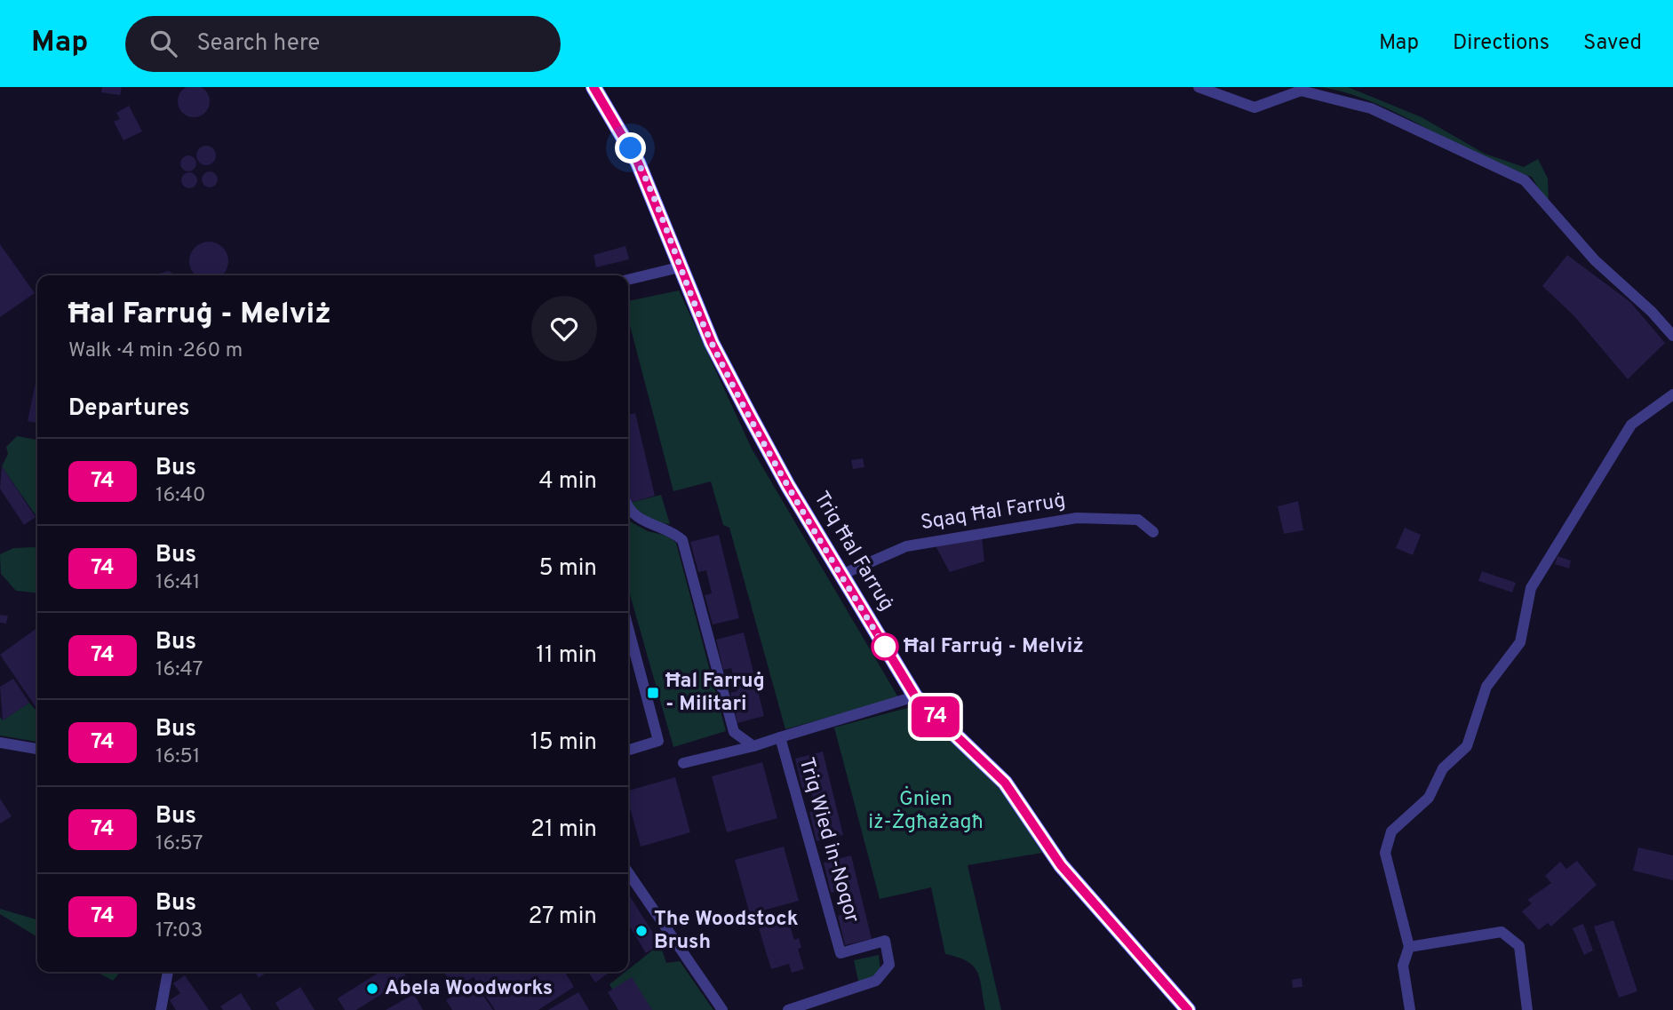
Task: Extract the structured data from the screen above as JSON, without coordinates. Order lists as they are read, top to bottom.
{
  "streets": {
    "main road": ["Triq Ħal Farruġ"],
    "street": ["Sqaq Ħal Farruġ", "Triq Wied in-Noqor"]
  },
  "crossings": [
    ["Sqaq Ħal Farruġ", "Triq Ħal Farruġ"],
    ["Triq Ħal Farruġ", "Triq Wied in-Noqor"]
  ],
  "parks": ["Ġnien iż-Żgħażagħ"],
  "places": {
    "other": ["Ħal Farruġ - Melviż", "The Woodstock Brush", "Abela Woodworks"],
    "transit": ["Ħal Farruġ - Militari"]
  },
  "lines": ["bus line 74"],
  "page": {
    "header": "Map",
    "search": "Search here",
    "nav": ["Map", "Directions", "Saved"],
    "on_map": "74",
    "heading": [
      ["Ħal Farruġ - Melviż", "Walk · 4 min · 260 m"],
      "Departures"
    ],
    "list": [
      {
        "mark": "74",
        "name": "Bus",
        "note": "16:40",
        "value": "4 min"
      },
      {
        "mark": "74",
        "name": "Bus",
        "note": "16:41",
        "value": "5 min"
      },
      {
        "mark": "74",
        "name": "Bus",
        "note": "16:47",
        "value": "11 min"
      },
      {
        "mark": "74",
        "name": "Bus",
        "note": "16:51",
        "value": "15 min"
      },
      {
        "mark": "74",
        "name": "Bus",
        "note": "16:57",
        "value": "21 min"
      },
      {
        "mark": "74",
        "name": "Bus",
        "note": "17:03",
        "value": "27 min"
      }
    ]
  }
}
